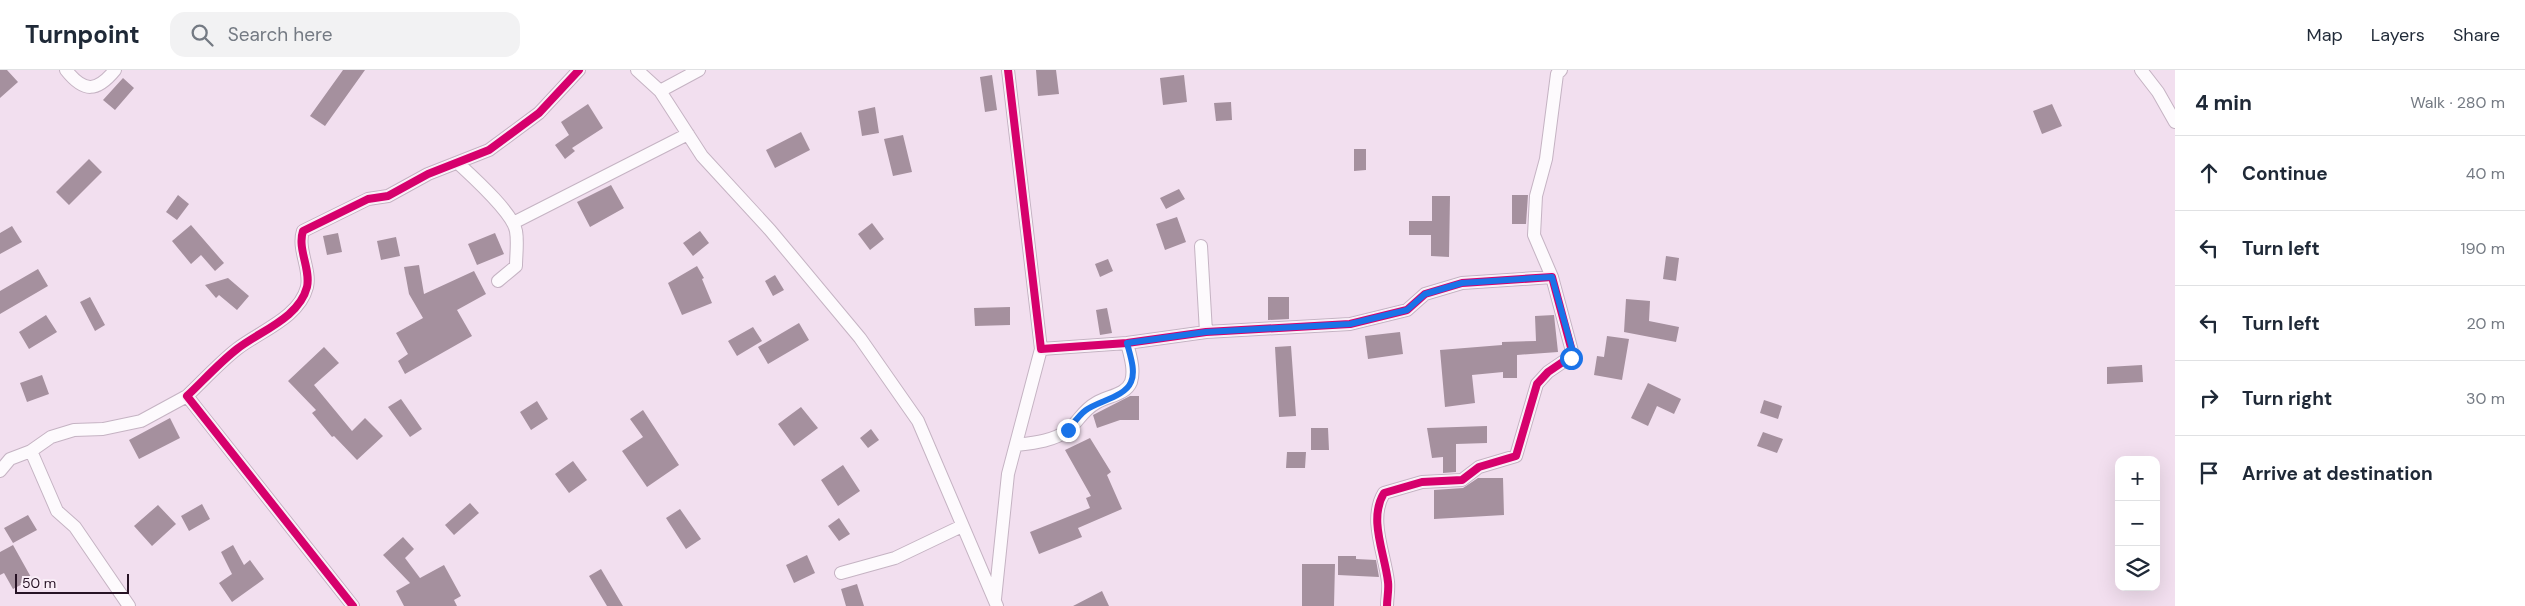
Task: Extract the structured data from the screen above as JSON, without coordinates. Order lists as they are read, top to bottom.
{
  "scale_bar": "50 m",
  "page": {
    "header": "Turnpoint",
    "search": "Search here",
    "nav": ["Map", "Layers", "Share"],
    "heading": ["4 min", "Walk · 280 m"],
    "list": [
      ["Continue", "40 m"],
      ["Turn left", "190 m"],
      ["Turn left", "20 m"],
      ["Turn right", "30 m"],
      "Arrive at destination"
    ],
    "map_buttons": ["+", "−"],
    "scale": "50 m"
  }
}
